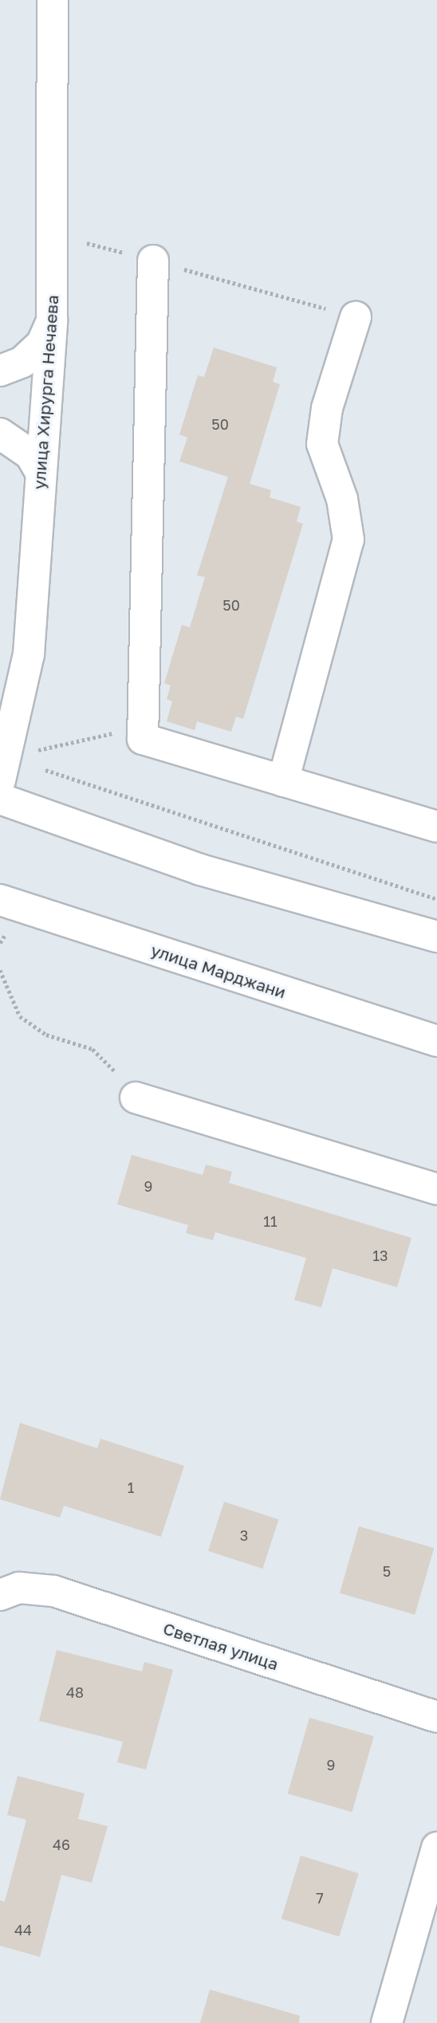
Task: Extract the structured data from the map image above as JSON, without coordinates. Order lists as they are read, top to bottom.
{
  "streets": {
    "street": ["улица Хирурга Нечаева", "улица Марджани", "Светлая улица"]
  },
  "house_numbers": [
    "50",
    "50",
    "9",
    "11",
    "13",
    "1",
    "3",
    "5",
    "48",
    "9",
    "46",
    "7",
    "44"
  ]
}
